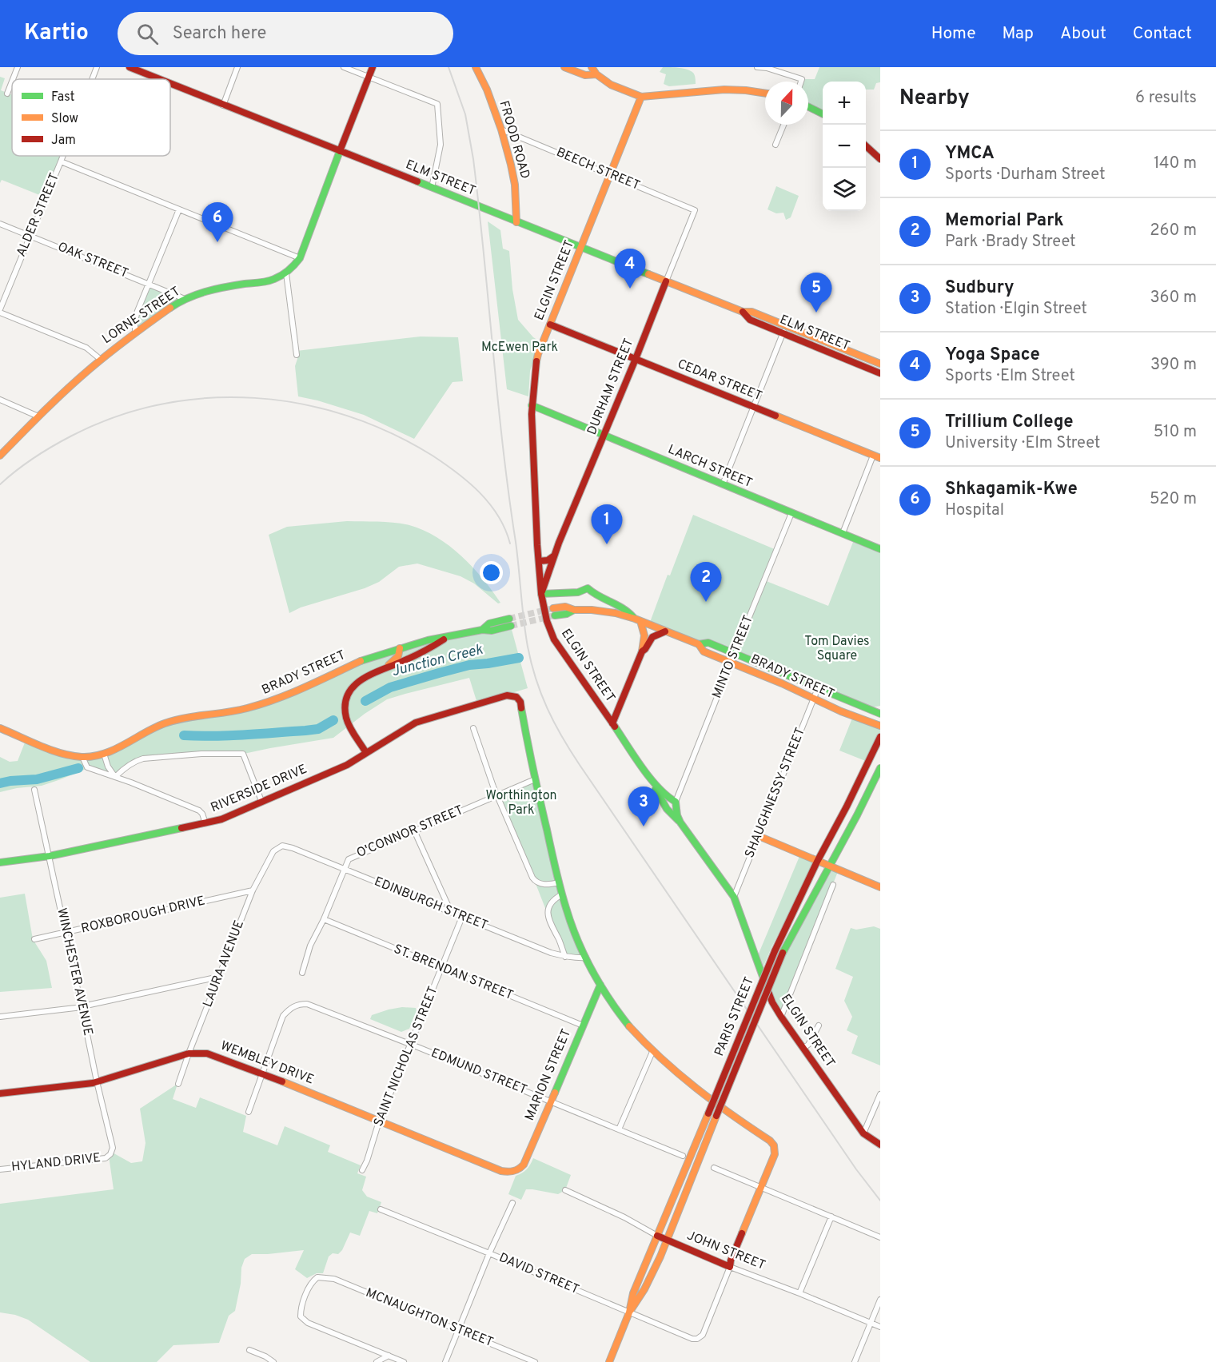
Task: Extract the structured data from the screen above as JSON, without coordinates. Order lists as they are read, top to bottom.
{
  "streets": {
    "main road": [
      "FROOD ROAD",
      "ELM STREET",
      "ELGIN STREET",
      "LORNE STREET",
      "CEDAR STREET",
      "DURHAM STREET",
      "LARCH STREET",
      "BRADY STREET",
      "RIVERSIDE DRIVE",
      "PARIS STREET",
      "WEMBLEY DRIVE",
      "MARION STREET",
      "JOHN STREET"
    ],
    "street": [
      "BEECH STREET",
      "ALDER STREET",
      "OAK STREET",
      "MINTO STREET",
      "SHAUGHNESSY STREET",
      "O'CONNOR STREET",
      "EDINBURGH STREET",
      "ROXBOROUGH DRIVE",
      "LAURA AVENUE",
      "WINCHESTER AVENUE",
      "ST. BRENDAN STREET",
      "SAINT NICHOLAS STREET",
      "EDMUND STREET",
      "HYLAND DRIVE",
      "DAVID STREET",
      "MCNAUGHTON STREET"
    ]
  },
  "crossings": [
    ["FROOD ROAD", "BEECH STREET"],
    ["FROOD ROAD", "ELM STREET"],
    ["BEECH STREET", "ELGIN STREET"],
    ["BEECH STREET", "DURHAM STREET"],
    ["ELM STREET", "ELGIN STREET"],
    ["ELM STREET", "LORNE STREET"],
    ["ELM STREET", "DURHAM STREET"],
    ["ALDER STREET", "OAK STREET"],
    ["OAK STREET", "LORNE STREET"],
    ["ELGIN STREET", "CEDAR STREET"],
    ["ELGIN STREET", "DURHAM STREET"],
    ["ELGIN STREET", "LARCH STREET"],
    ["ELGIN STREET", "MINTO STREET"],
    ["ELGIN STREET", "SHAUGHNESSY STREET"],
    ["CEDAR STREET", "DURHAM STREET"],
    ["DURHAM STREET", "LARCH STREET"],
    ["LARCH STREET", "MINTO STREET"],
    ["MINTO STREET", "BRADY STREET"],
    ["BRADY STREET", "SHAUGHNESSY STREET"],
    ["RIVERSIDE DRIVE", "O'CONNOR STREET"],
    ["RIVERSIDE DRIVE", "WINCHESTER AVENUE"],
    ["O'CONNOR STREET", "EDINBURGH STREET"],
    ["EDINBURGH STREET", "LAURA AVENUE"],
    ["EDINBURGH STREET", "SAINT NICHOLAS STREET"],
    ["ROXBOROUGH DRIVE", "LAURA AVENUE"],
    ["ROXBOROUGH DRIVE", "WINCHESTER AVENUE"],
    ["LAURA AVENUE", "WEMBLEY DRIVE"],
    ["WINCHESTER AVENUE", "WEMBLEY DRIVE"],
    ["WINCHESTER AVENUE", "HYLAND DRIVE"],
    ["ST. BRENDAN STREET", "SAINT NICHOLAS STREET"],
    ["ST. BRENDAN STREET", "MARION STREET"],
    ["PARIS STREET", "JOHN STREET"],
    ["PARIS STREET", "DAVID STREET"],
    ["SAINT NICHOLAS STREET", "WEMBLEY DRIVE"],
    ["SAINT NICHOLAS STREET", "EDMUND STREET"],
    ["WEMBLEY DRIVE", "EDMUND STREET"],
    ["WEMBLEY DRIVE", "MARION STREET"],
    ["EDMUND STREET", "MARION STREET"],
    ["JOHN STREET", "DAVID STREET"]
  ],
  "water": ["Junction Creek"],
  "parks": ["McEwen Park", "Tom Davies Square", "Worthington Park"],
  "legend": ["Fast", "Slow", "Jam"],
  "north": "top",
  "page": {
    "header": "Kartio",
    "search": "Search here",
    "nav": [
      "Home",
      "Map",
      "About",
      "Contact"
    ],
    "heading": ["Nearby", "6 results"],
    "map_buttons": ["+", "−"],
    "list": [
      {
        "mark": "1",
        "name": "YMCA",
        "note": "Sports · Durham Street",
        "value": "140 m"
      },
      {
        "mark": "2",
        "name": "Memorial Park",
        "note": "Park · Brady Street",
        "value": "260 m"
      },
      {
        "mark": "3",
        "name": "Sudbury",
        "note": "Station · Elgin Street",
        "value": "360 m"
      },
      {
        "mark": "4",
        "name": "Yoga Space",
        "note": "Sports · Elm Street",
        "value": "390 m"
      },
      {
        "mark": "5",
        "name": "Trillium College",
        "note": "University · Elm Street",
        "value": "510 m"
      },
      {
        "mark": "6",
        "name": "Shkagamik-Kwe",
        "note": "Hospital",
        "value": "520 m"
      }
    ],
    "pins": [
      "6",
      "4",
      "5",
      "1",
      "2",
      "3"
    ]
  }
}
